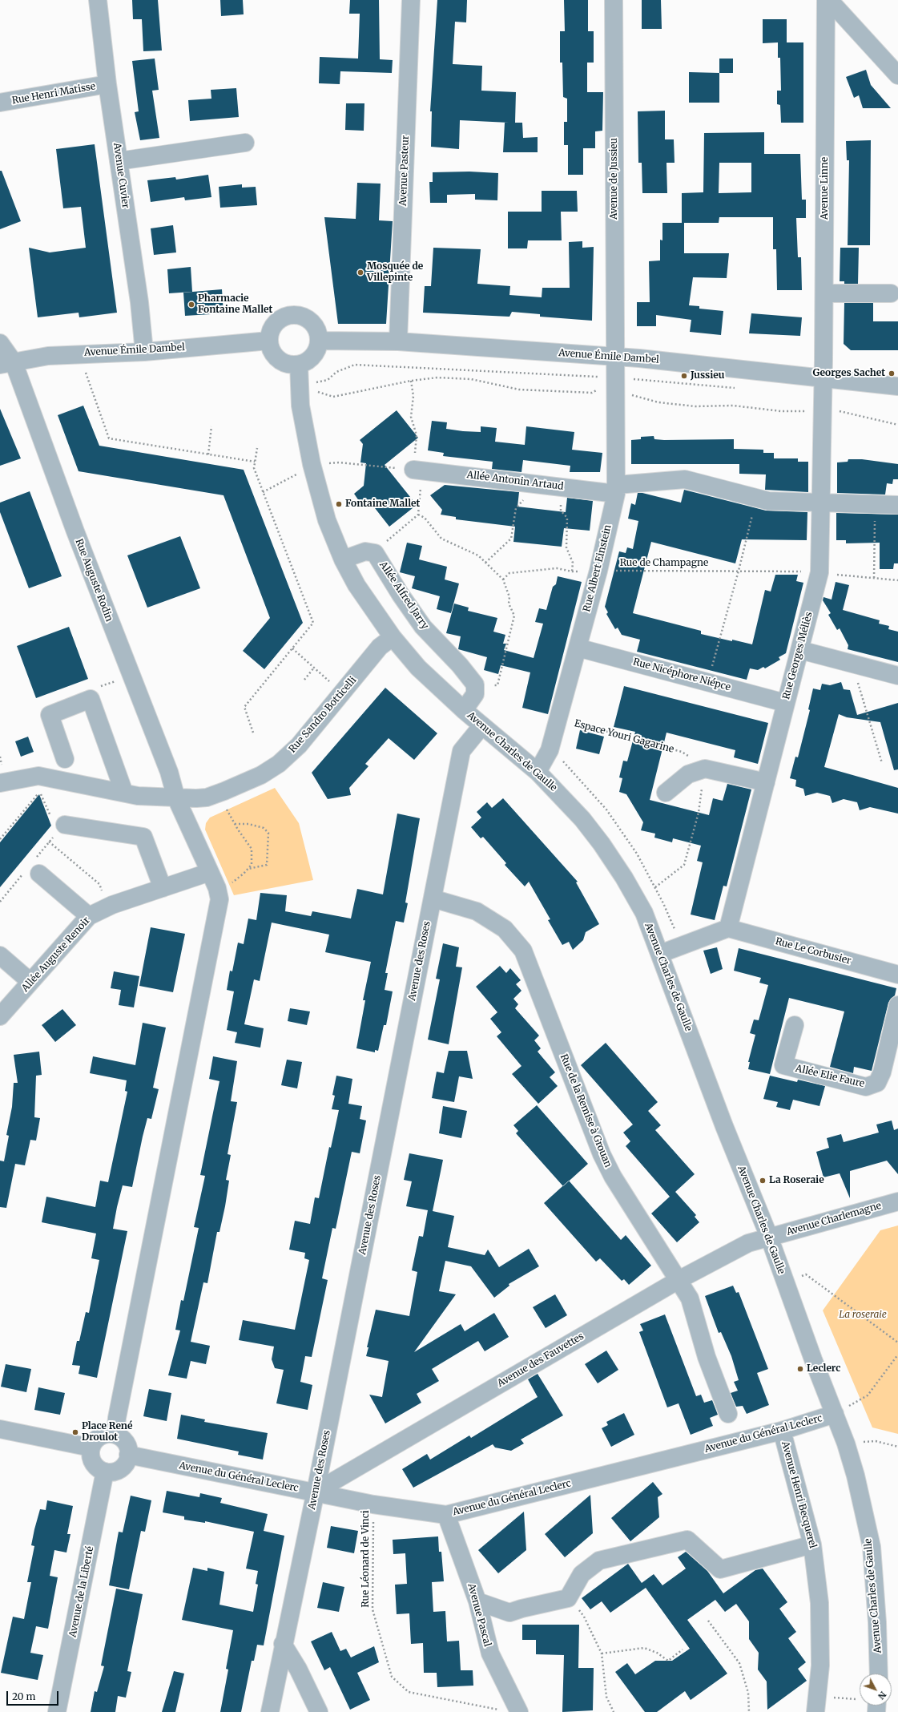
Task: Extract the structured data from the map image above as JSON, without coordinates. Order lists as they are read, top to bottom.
{
  "streets": {
    "street": [
      "Rue Henri Matisse",
      "Avenue Pasteur",
      "Avenue Cuvier",
      "Avenue de Jussieu",
      "Avenue Linne",
      "Avenue Émile Dambel",
      "Allée Antonin Artaud",
      "Rue Albert Einstein",
      "Rue Auguste Rodin",
      "Allée Alfred Jarry",
      "Rue Georges Méliès",
      "Rue Nicéphore Niépce",
      "Rue Sandro Botticelli",
      "Avenue Charles de Gaulle",
      "Rue Le Corbusier",
      "Allée Auguste Renoir",
      "Avenue des Roses",
      "Allée Elie Faure",
      "Rue de la Remise à Grouan",
      "Avenue Charlemagne",
      "Avenue des Fauvettes",
      "Avenue du Général Leclerc",
      "Avenue Henri Becquerel",
      "Avenue de la Liberté",
      "Avenue Pascal"
    ],
    "path": ["Rue de Champagne", "Espace Youri Gagarine", "Rue Léonard de Vinci"]
  },
  "crossings": [
    ["Rue Henri Matisse", "Avenue Cuvier"],
    ["Avenue Pasteur", "Avenue Émile Dambel"],
    ["Avenue Cuvier", "Avenue Émile Dambel"],
    ["Avenue de Jussieu", "Avenue Émile Dambel"],
    ["Avenue de Jussieu", "Rue Albert Einstein"],
    ["Avenue Linne", "Avenue Émile Dambel"],
    ["Avenue Linne", "Rue Georges Méliès"],
    ["Avenue Émile Dambel", "Rue Albert Einstein"],
    ["Avenue Émile Dambel", "Rue Auguste Rodin"],
    ["Avenue Émile Dambel", "Rue Georges Méliès"],
    ["Avenue Émile Dambel", "Avenue Charles de Gaulle"],
    ["Allée Antonin Artaud", "Rue Albert Einstein"],
    ["Allée Antonin Artaud", "Rue Georges Méliès"],
    ["Rue de Champagne", "Rue Albert Einstein"],
    ["Rue de Champagne", "Rue Georges Méliès"],
    ["Rue Albert Einstein", "Rue Nicéphore Niépce"],
    ["Rue Albert Einstein", "Espace Youri Gagarine"],
    ["Rue Albert Einstein", "Avenue Charles de Gaulle"],
    ["Rue Auguste Rodin", "Rue Sandro Botticelli"],
    ["Rue Auguste Rodin", "Allée Auguste Renoir"],
    ["Rue Auguste Rodin", "Avenue du Général Leclerc"],
    ["Rue Auguste Rodin", "Avenue de la Liberté"],
    ["Allée Alfred Jarry", "Avenue Charles de Gaulle"],
    ["Rue Georges Méliès", "Rue Nicéphore Niépce"],
    ["Rue Georges Méliès", "Rue Le Corbusier"],
    ["Rue Sandro Botticelli", "Avenue Charles de Gaulle"],
    ["Avenue Charles de Gaulle", "Avenue des Roses"],
    ["Avenue Charles de Gaulle", "Avenue Charlemagne"],
    ["Avenue Charles de Gaulle", "Avenue des Fauvettes"],
    ["Avenue Charles de Gaulle", "Avenue du Général Leclerc"],
    ["Avenue des Roses", "Rue de la Remise à Grouan"],
    ["Avenue des Roses", "Avenue des Fauvettes"],
    ["Avenue des Roses", "Avenue du Général Leclerc"],
    ["Rue de la Remise à Grouan", "Avenue des Fauvettes"],
    ["Avenue Charlemagne", "Avenue des Fauvettes"],
    ["Avenue des Fauvettes", "Avenue du Général Leclerc"],
    ["Avenue du Général Leclerc", "Avenue Henri Becquerel"],
    ["Avenue du Général Leclerc", "Rue Léonard de Vinci"],
    ["Avenue du Général Leclerc", "Avenue de la Liberté"],
    ["Avenue du Général Leclerc", "Avenue Pascal"],
    ["Rue Léonard de Vinci", "Avenue Pascal"]
  ],
  "parks": ["La roseraie"],
  "places": [
    "Mosquée de Villepinte",
    "Pharmacie Fontaine Mallet",
    "Georges Sachet",
    "Jussieu",
    "Fontaine Mallet",
    "La Roseraie",
    "Leclerc",
    "Place René Droulot"
  ],
  "scale_bar": "20 m",
  "north": "bottom right"
}
